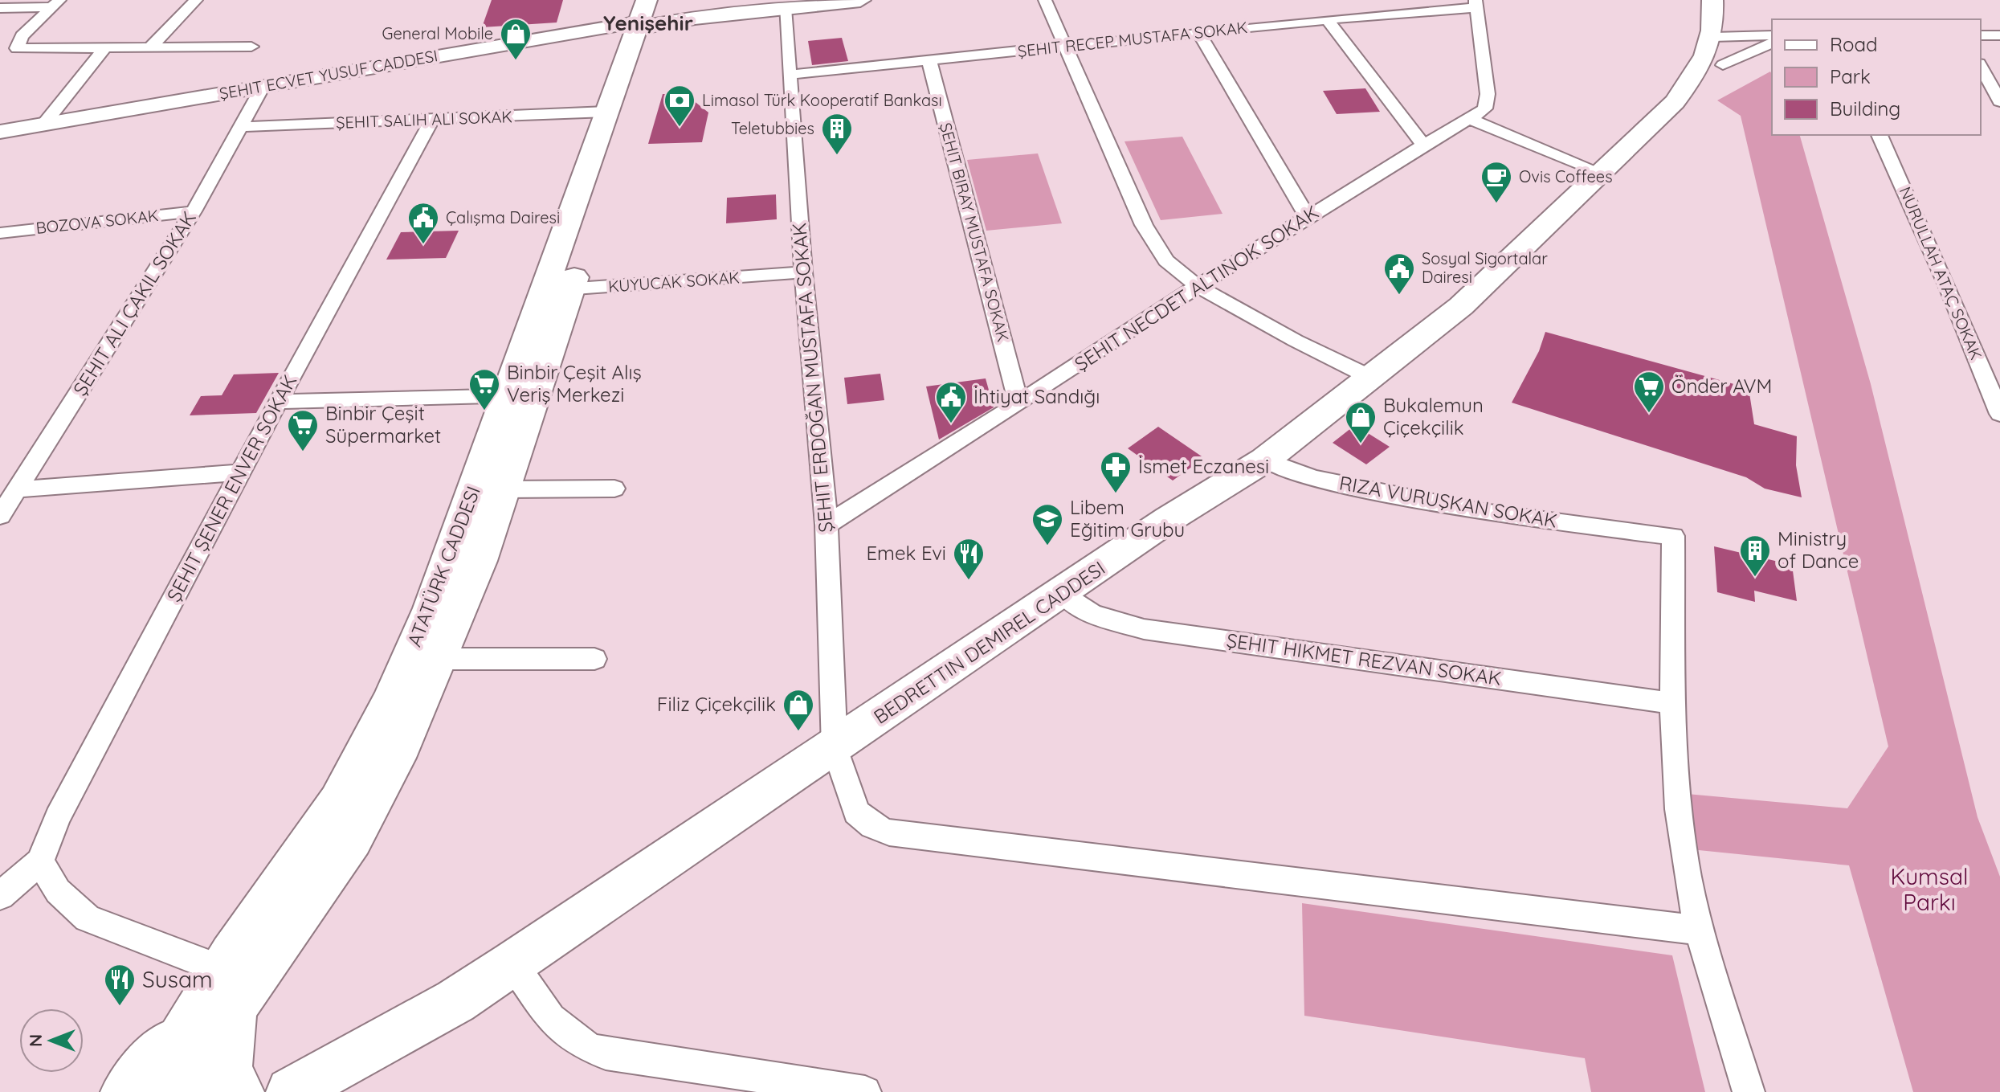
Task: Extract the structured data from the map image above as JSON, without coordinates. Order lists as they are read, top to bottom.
{
  "streets": {
    "main road": ["ŞEHIT ECVET YUSUF CADDESI", "ATATÜRK CADDESI", "BEDRETTIN DEMIREL CADDESI"],
    "street": [
      "ŞEHIT RECEP MUSTAFA SOKAK",
      "ŞEHIT SALIH ALI SOKAK",
      "BOZOVA SOKAK",
      "ŞEHIT BIRAY MUSTAFA SOKAK",
      "NURULLAH ATAÇ SOKAK",
      "KUYUCAK SOKAK",
      "ŞEHIT ERDOĞAN MUSTAFA SOKAK",
      "ŞEHIT ŞENER ENVER SOKAK"
    ]
  },
  "crossings": [
    ["ŞEHIT RECEP MUSTAFA SOKAK", "ŞEHIT BIRAY MUSTAFA SOKAK"],
    ["ŞEHIT RECEP MUSTAFA SOKAK", "ŞEHIT ERDOĞAN MUSTAFA SOKAK"],
    ["ŞEHIT ECVET YUSUF CADDESI", "ATATÜRK CADDESI"],
    ["ŞEHIT SALIH ALI SOKAK", "ŞEHIT ŞENER ENVER SOKAK"],
    ["ŞEHIT SALIH ALI SOKAK", "ATATÜRK CADDESI"],
    ["KUYUCAK SOKAK", "ŞEHIT ERDOĞAN MUSTAFA SOKAK"],
    ["KUYUCAK SOKAK", "ATATÜRK CADDESI"],
    ["ŞEHIT ERDOĞAN MUSTAFA SOKAK", "BEDRETTIN DEMIREL CADDESI"]
  ],
  "districts": ["Yenişehir"],
  "parks": ["Kumsal Parkı"],
  "places": {
    "shop": ["General Mobile", "Bukalemun Çiçekçilik", "Filiz Çiçekçilik"],
    "bank": ["Limasol Türk Kooperatif Bankası"],
    "building": ["Teletubbies", "Ministry of Dance"],
    "cafe": ["Ovis Coffees"],
    "public building": ["Çalışma Dairesi", "Sosyal Sigortalar Dairesi", "İhtiyat Sandığı"],
    "supermarket": ["Binbir Çeşit Alış Veriş Merkezi", "Önder AVM", "Binbir Çeşit Süpermarket"],
    "pharmacy": ["İsmet Eczanesi"],
    "school or university": ["Libem Eğitim Grubu"],
    "restaurant": ["Emek Evi", "Susam"]
  },
  "legend": ["Road", "Park", "Building"],
  "north": "left"
}
